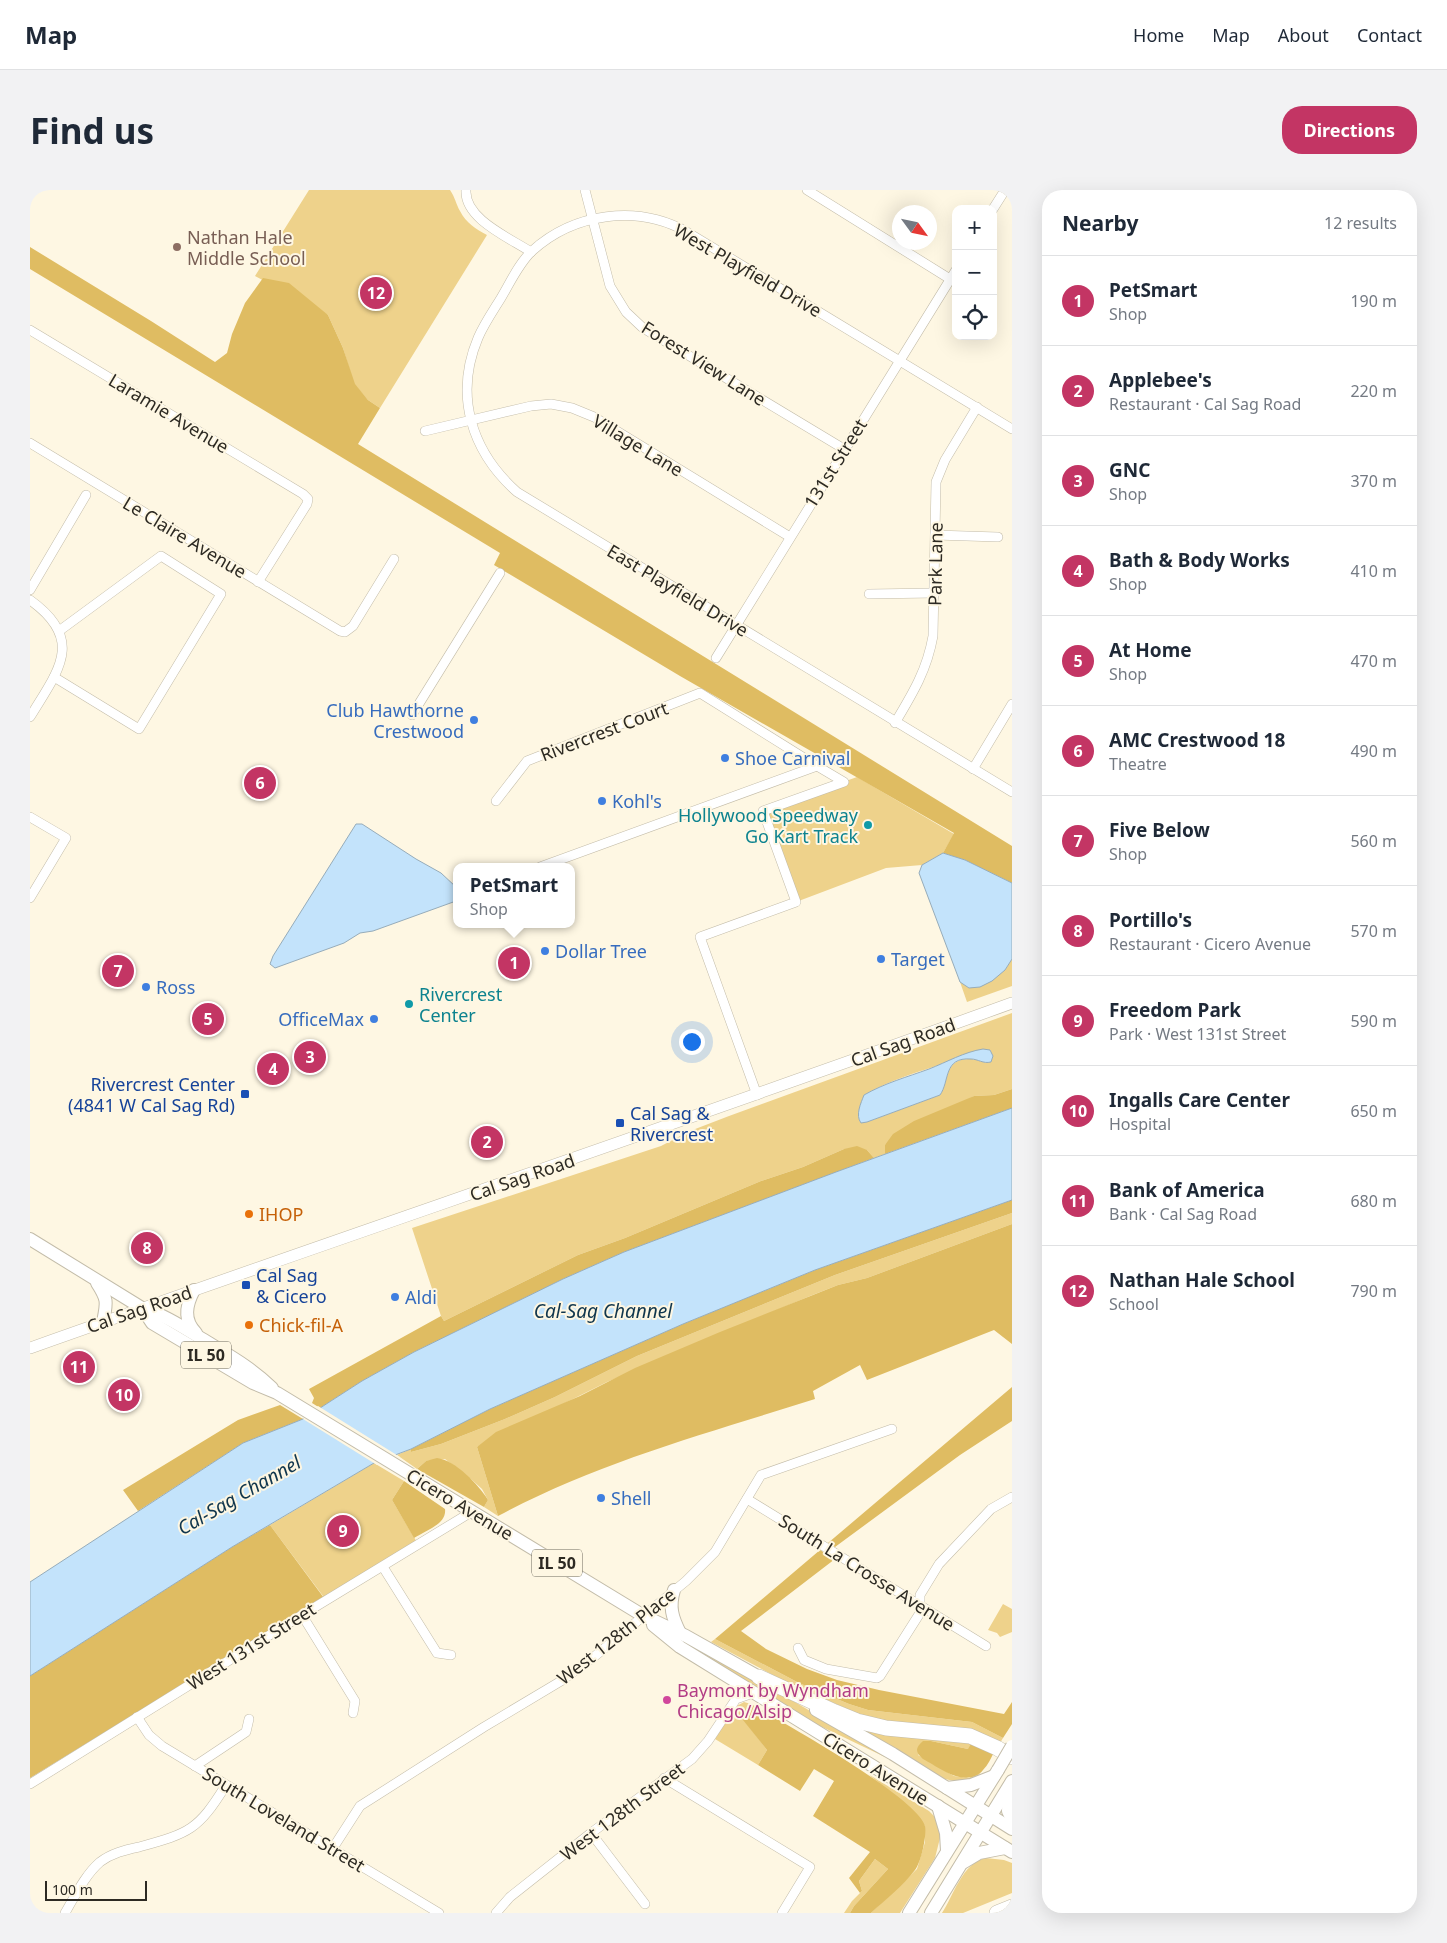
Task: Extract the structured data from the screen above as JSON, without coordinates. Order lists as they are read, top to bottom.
{
  "streets": {
    "main road": ["Cal Sag Road", "IL 50", "Cicero Avenue"],
    "street": [
      "West Playfield Drive",
      "Forest View Lane",
      "Laramie Avenue",
      "Village Lane",
      "131st Street",
      "Le Claire Avenue",
      "Park Lane",
      "East Playfield Drive",
      "Rivercrest Court",
      "South La Crosse Avenue",
      "West 128th Place",
      "West 131st Street",
      "West 128th Street",
      "South Loveland Street"
    ]
  },
  "crossings": [
    ["West Playfield Drive", "Forest View Lane"],
    ["West Playfield Drive", "131st Street"],
    ["West Playfield Drive", "Park Lane"],
    ["West Playfield Drive", "East Playfield Drive"],
    ["Forest View Lane", "131st Street"],
    ["Laramie Avenue", "Le Claire Avenue"],
    ["Village Lane", "131st Street"],
    ["Village Lane", "East Playfield Drive"],
    ["131st Street", "East Playfield Drive"],
    ["Park Lane", "East Playfield Drive"],
    ["Cal Sag Road", "Cicero Avenue"],
    ["Cicero Avenue", "West 128th Place"],
    ["Cicero Avenue", "West 131st Street"],
    ["South La Crosse Avenue", "West 128th Place"],
    ["West 128th Place", "South Loveland Street"],
    ["West 131st Street", "South Loveland Street"]
  ],
  "water": ["Cal-Sag Channel"],
  "places": {
    "other": [
      "Nathan Hale Middle School",
      "Club Hawthorne Crestwood",
      "Shoe Carnival",
      "Kohl's",
      "Hollywood Speedway Go Kart Track",
      "Dollar Tree",
      "Target",
      "Ross",
      "Rivercrest Center",
      "OfficeMax",
      "IHOP",
      "Aldi",
      "Chick-fil-A",
      "Shell",
      "Baymont by Wyndham Chicago/Alsip"
    ],
    "transit": ["Rivercrest Center (4841 W Cal Sag Rd)", "Cal Sag & Rivercrest", "Cal Sag & Cicero"]
  },
  "scale_bar": "100 m",
  "north": "bottom right",
  "page": {
    "header": "Map",
    "nav": [
      "Home",
      "Map",
      "About",
      "Contact"
    ],
    "buttons": "Directions",
    "title": "Find us",
    "heading": ["Nearby", "12 results"],
    "map_buttons": ["+", "−"],
    "list": [
      {
        "mark": "1",
        "name": "PetSmart",
        "note": "Shop",
        "value": "190 m"
      },
      {
        "mark": "2",
        "name": "Applebee's",
        "note": "Restaurant · Cal Sag Road",
        "value": "220 m"
      },
      {
        "mark": "3",
        "name": "GNC",
        "note": "Shop",
        "value": "370 m"
      },
      {
        "mark": "4",
        "name": "Bath & Body Works",
        "note": "Shop",
        "value": "410 m"
      },
      {
        "mark": "5",
        "name": "At Home",
        "note": "Shop",
        "value": "470 m"
      },
      {
        "mark": "6",
        "name": "AMC Crestwood 18",
        "note": "Theatre",
        "value": "490 m"
      },
      {
        "mark": "7",
        "name": "Five Below",
        "note": "Shop",
        "value": "560 m"
      },
      {
        "mark": "8",
        "name": "Portillo's",
        "note": "Restaurant · Cicero Avenue",
        "value": "570 m"
      },
      {
        "mark": "9",
        "name": "Freedom Park",
        "note": "Park · West 131st Street",
        "value": "590 m"
      },
      {
        "mark": "10",
        "name": "Ingalls Care Center",
        "note": "Hospital",
        "value": "650 m"
      },
      {
        "mark": "11",
        "name": "Bank of America",
        "note": "Bank · Cal Sag Road",
        "value": "680 m"
      },
      {
        "mark": "12",
        "name": "Nathan Hale School",
        "note": "School",
        "value": "790 m"
      }
    ],
    "pins": [
      "12",
      "6",
      "1",
      "7",
      "5",
      "3",
      "4",
      "2",
      "8",
      "11",
      "10",
      "9"
    ],
    "popup": ["PetSmart", "Shop"],
    "scale": "100 m"
  }
}
